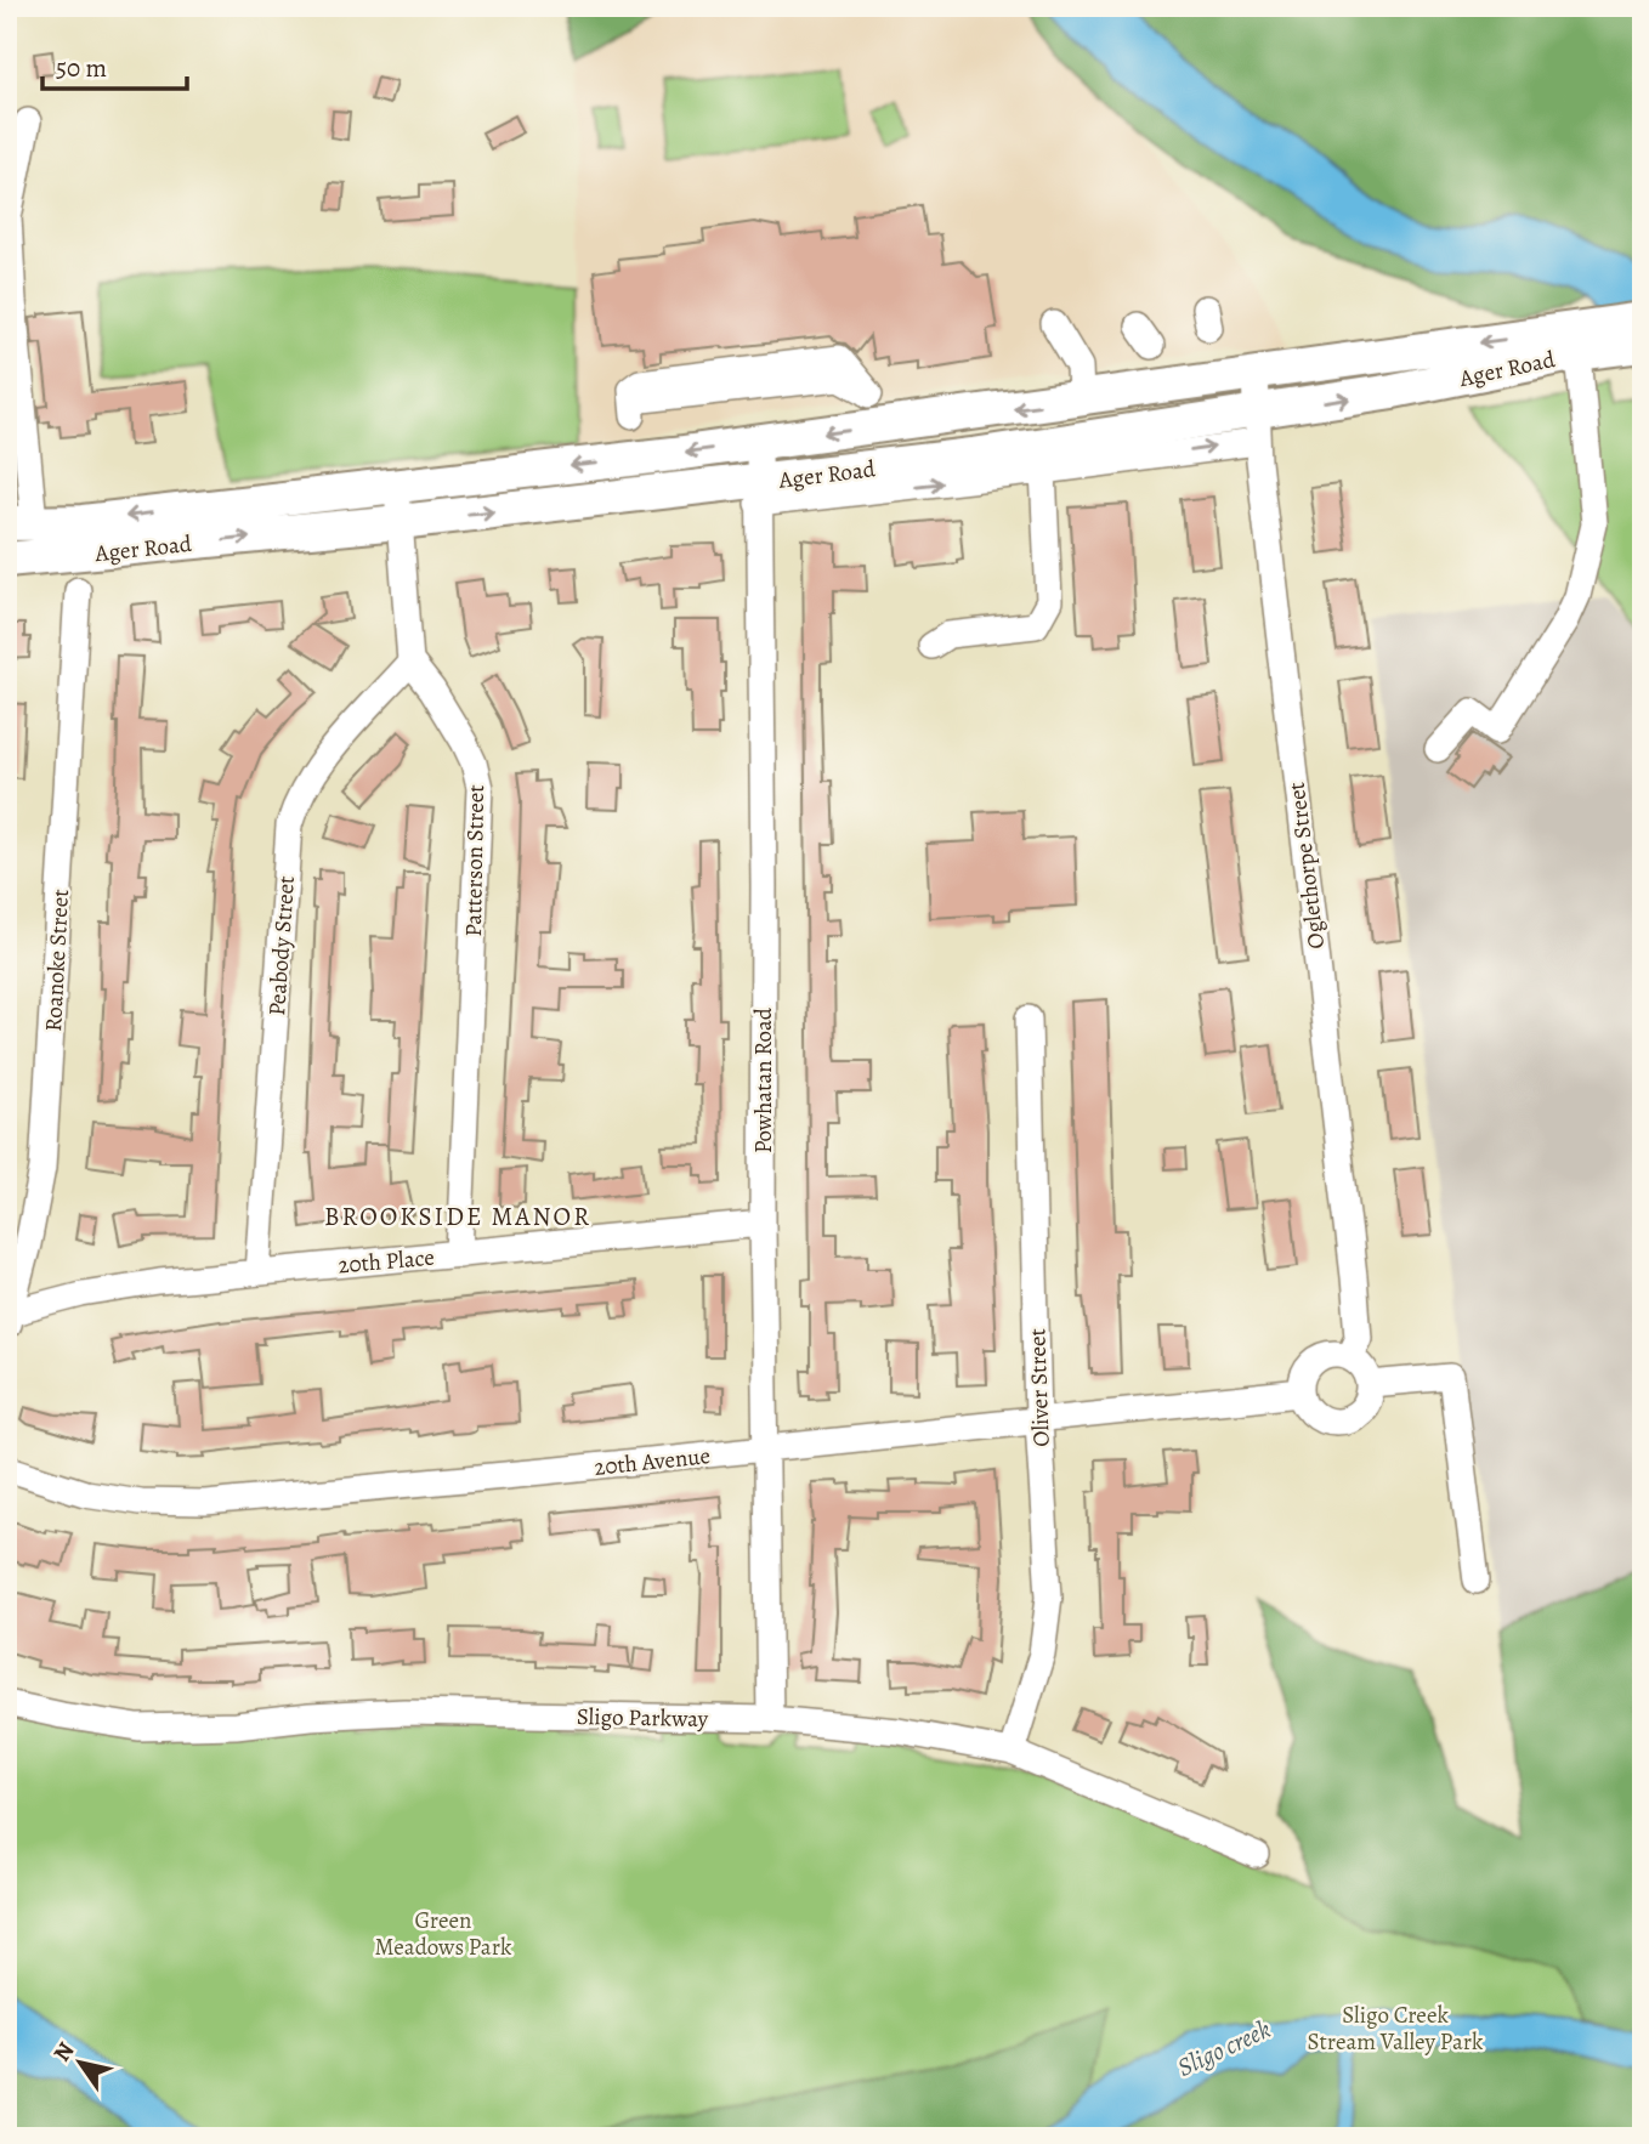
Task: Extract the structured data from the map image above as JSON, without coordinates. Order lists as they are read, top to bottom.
{
  "streets": {
    "main road": ["Ager Road"],
    "street": [
      "Patterson Street",
      "Oglethorpe Street",
      "Peabody Street",
      "Roanoke Street",
      "Powhatan Road",
      "20th Place",
      "Oliver Street",
      "20th Avenue",
      "Sligo Parkway"
    ]
  },
  "crossings": [
    ["Ager Road", "Oglethorpe Street"],
    ["Ager Road", "Powhatan Road"],
    ["Patterson Street", "Peabody Street"],
    ["Patterson Street", "20th Place"],
    ["Oglethorpe Street", "20th Avenue"],
    ["Peabody Street", "20th Place"],
    ["Roanoke Street", "20th Place"],
    ["Powhatan Road", "20th Place"],
    ["Powhatan Road", "20th Avenue"],
    ["Powhatan Road", "Sligo Parkway"],
    ["Oliver Street", "20th Avenue"],
    ["Oliver Street", "Sligo Parkway"]
  ],
  "districts": ["BROOKSIDE MANOR"],
  "water": ["Sligo creek"],
  "parks": ["Green Meadows Park", "Sligo Creek Stream Valley Park"],
  "scale_bar": "50 m",
  "north": "top left"
}
